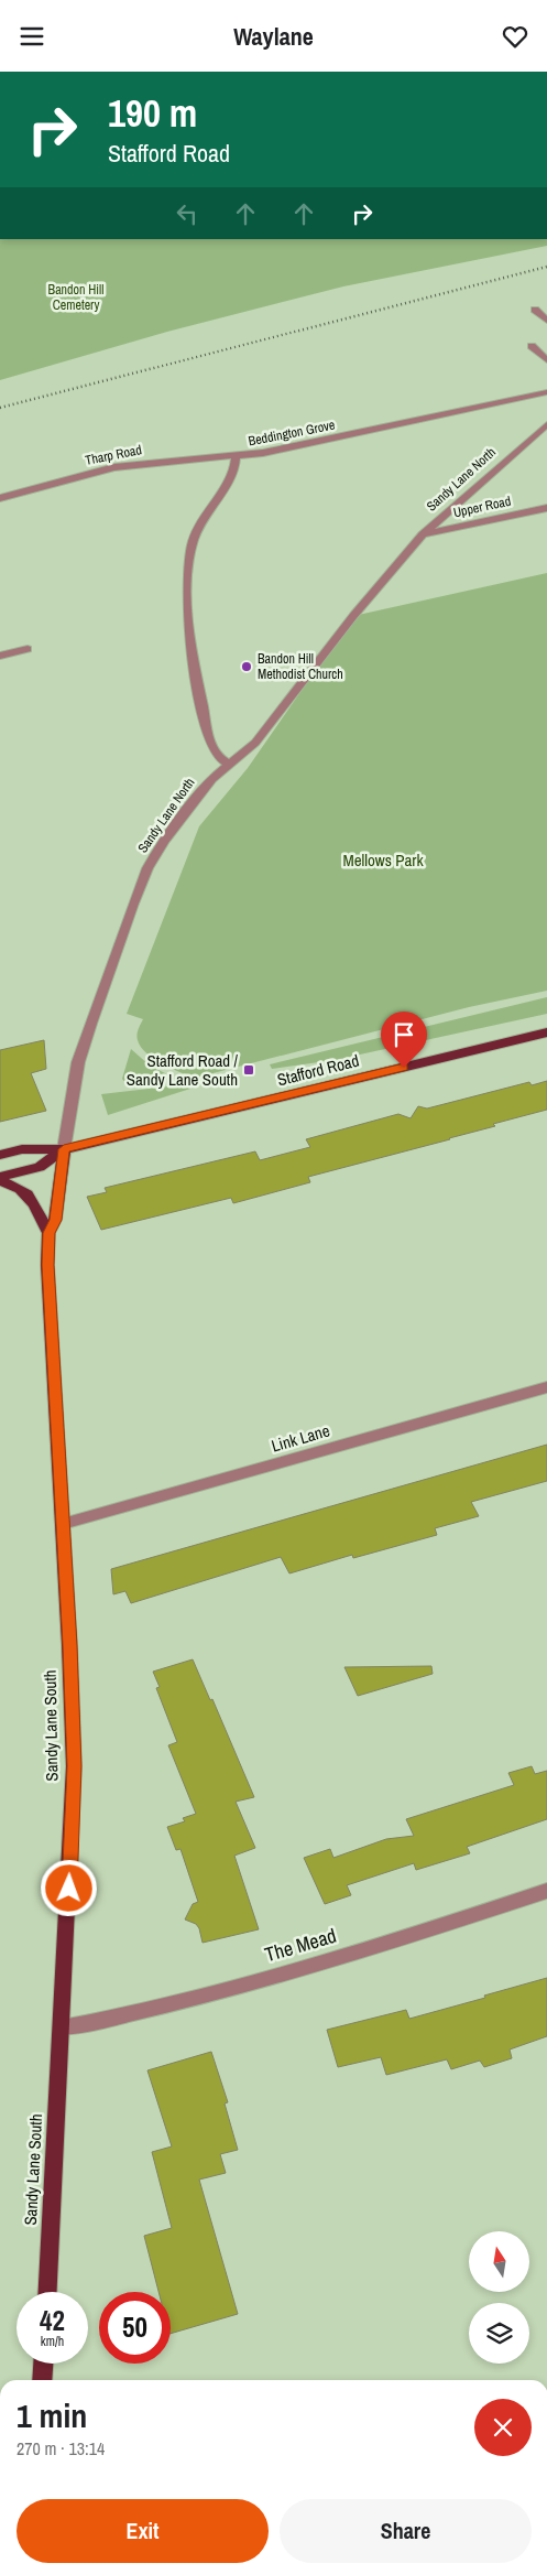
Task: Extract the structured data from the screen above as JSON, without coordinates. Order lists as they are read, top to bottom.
{
  "streets": {
    "main road": ["Stafford Road", "Sandy Lane South"],
    "street": [
      "Beddington Grove",
      "Tharp Road",
      "Sandy Lane North",
      "Upper Road",
      "Link Lane",
      "The Mead"
    ]
  },
  "crossings": [
    ["Beddington Grove", "Tharp Road"],
    ["Beddington Grove", "Sandy Lane North"],
    ["Sandy Lane North", "Upper Road"],
    ["Sandy Lane North", "Stafford Road"],
    ["Sandy Lane North", "Sandy Lane South"],
    ["Stafford Road", "Sandy Lane South"],
    ["Link Lane", "Sandy Lane South"],
    ["Sandy Lane South", "The Mead"]
  ],
  "parks": ["Bandon Hill Cemetery", "Mellows Park"],
  "places": {
    "other": ["Bandon Hill Methodist Church"],
    "transit": ["Stafford Road / Sandy Lane South"]
  },
  "north": "top",
  "page": {
    "header": "Waylane",
    "turn": ["190 m", "Stafford Road"],
    "speed": "42 km/h",
    "limit": "50",
    "heading": ["1 min", "270 m · 13:14"],
    "buttons": ["Exit", "Share"]
  }
}
